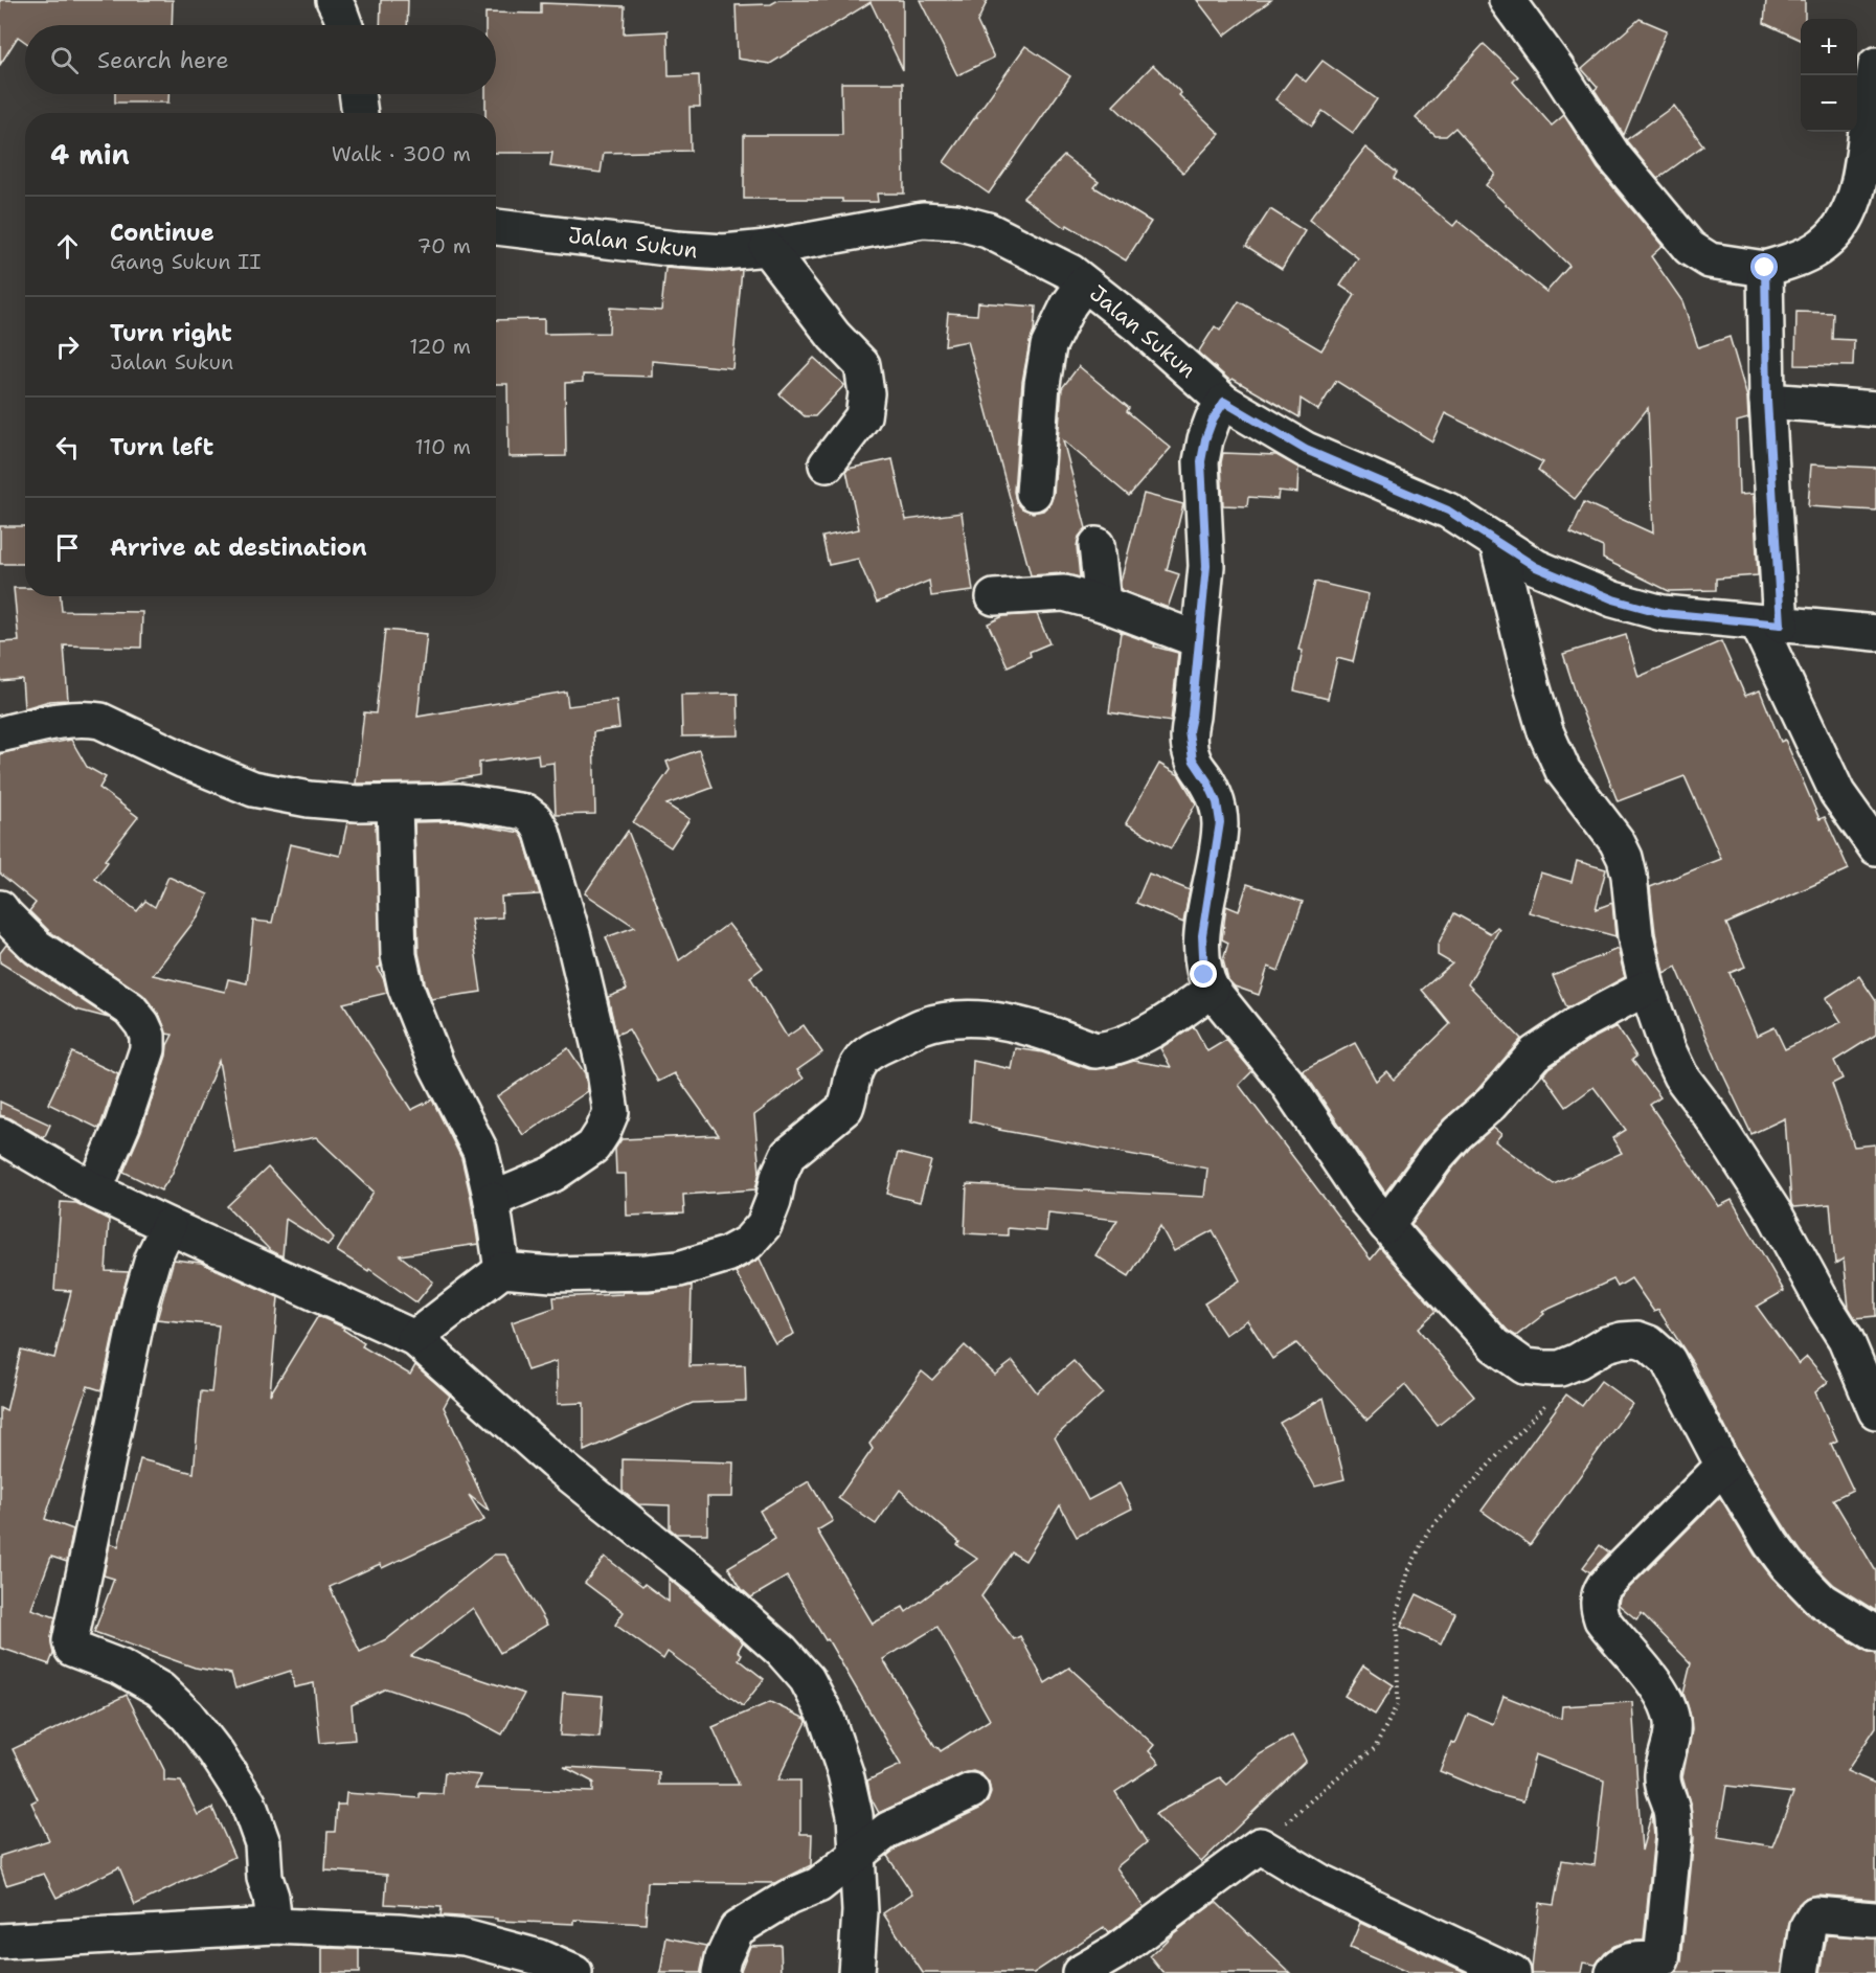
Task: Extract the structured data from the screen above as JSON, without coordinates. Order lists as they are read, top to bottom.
{
  "streets": {
    "street": ["Jalan Sukun"]
  },
  "page": {
    "map_buttons": ["+", "−"],
    "search": "Search here",
    "heading": ["4 min", "Walk · 300 m"],
    "list": [
      ["Continue", "Gang Sukun II", "70 m"],
      ["Turn right", "Jalan Sukun", "120 m"],
      ["Turn left", "110 m"],
      "Arrive at destination"
    ]
  }
}
